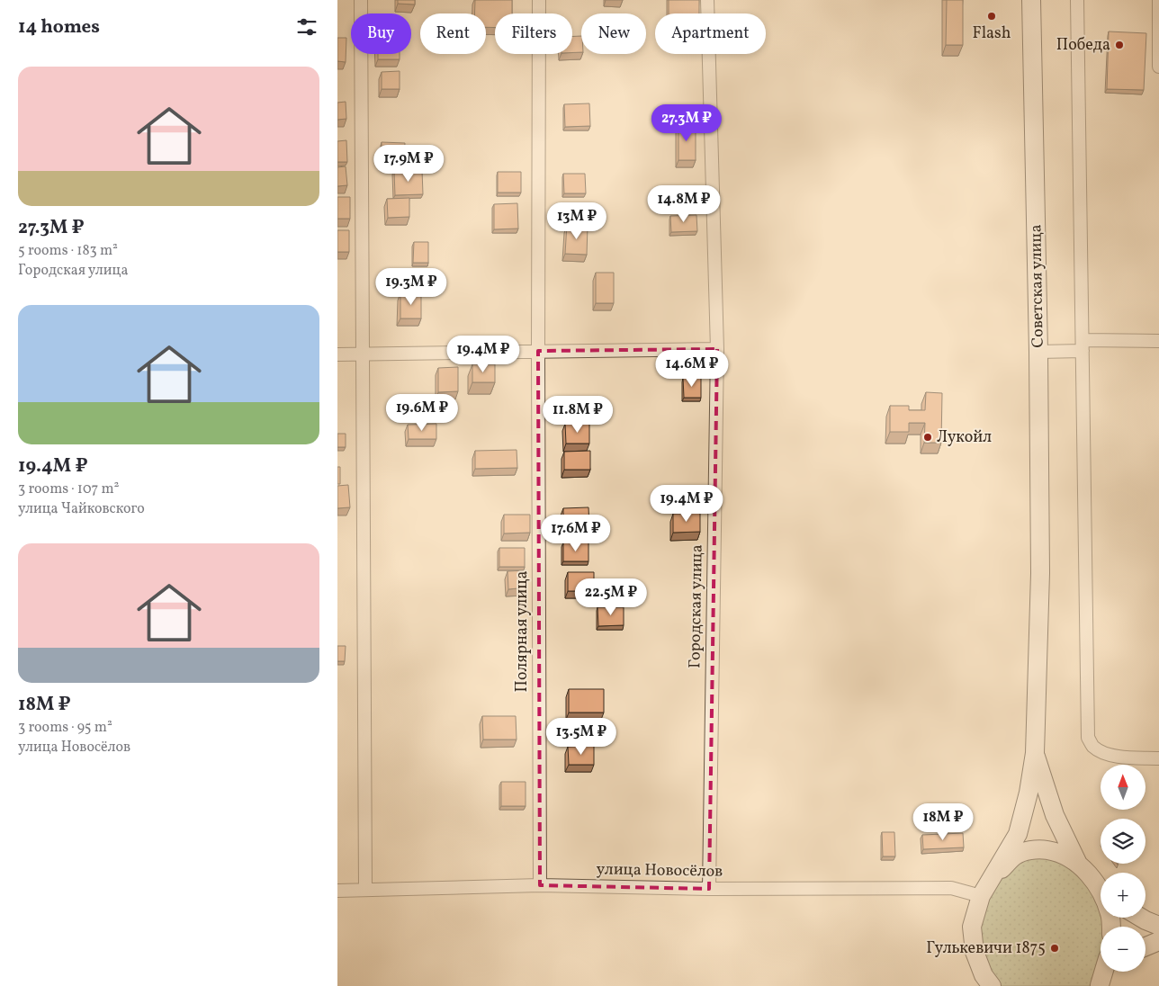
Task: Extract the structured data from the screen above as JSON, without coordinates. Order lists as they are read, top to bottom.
{
  "streets": {
    "main road": ["Советская улица"],
    "street": ["Городская улица", "Полярная улица", "улица Новосёлов"]
  },
  "crossings": [
    ["Городская улица", "улица Новосёлов"],
    ["Полярная улица", "улица Новосёлов"]
  ],
  "places": [
    "Flash",
    "Победа",
    "Лукойл",
    "Гулькевичи 1875"
  ],
  "north": "top",
  "page": {
    "heading": "14 homes",
    "chip": [
      "Buy",
      "Rent",
      "Filters",
      "New",
      "Apartment"
    ],
    "list": [
      {
        "name": "27.3M ₽",
        "note": "5 rooms · 183 m² · Городская улица"
      },
      {
        "name": "19.4M ₽",
        "note": "3 rooms · 107 m² · улица Чайковского"
      },
      {
        "name": "18M ₽",
        "note": "3 rooms · 95 m² · улица Новосёлов"
      }
    ],
    "price": [
      "27.3M ₽",
      "17.9M ₽",
      "14.8M ₽",
      "13M ₽",
      "19.3M ₽",
      "19.4M ₽",
      "14.6M ₽",
      "19.6M ₽",
      "11.8M ₽",
      "19.4M ₽",
      "17.6M ₽",
      "22.5M ₽",
      "13.5M ₽",
      "18M ₽"
    ],
    "map_buttons": ["+", "−"]
  }
}
